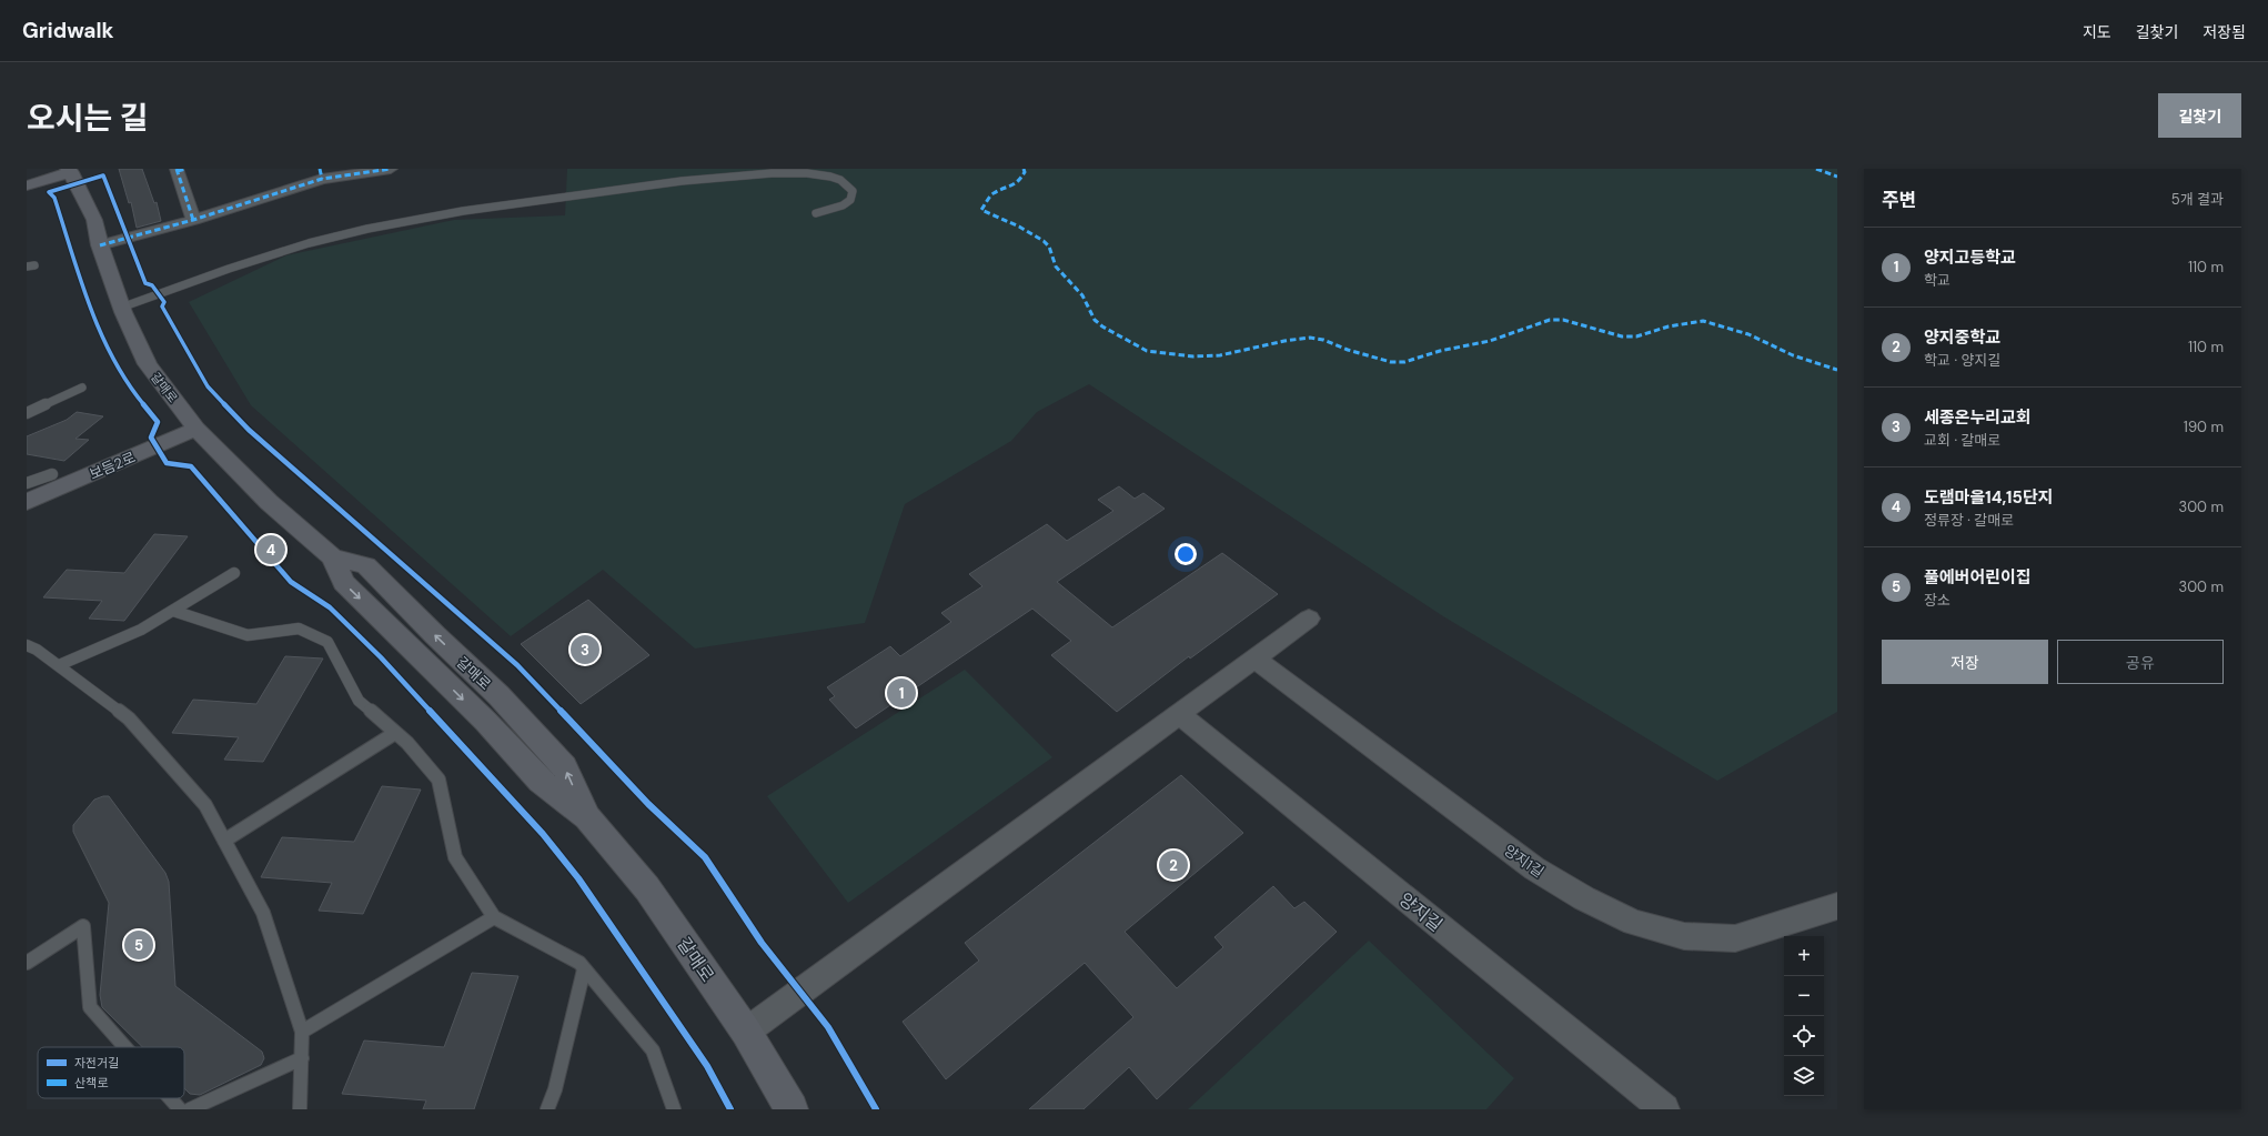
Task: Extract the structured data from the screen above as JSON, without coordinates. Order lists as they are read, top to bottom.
{
  "streets": {
    "street": [
      "갈매로",
      "보듬2로",
      "양지1길",
      "양지길"
    ]
  },
  "crossings": [
    ["갈매로", "보듬2로"]
  ],
  "legend": ["자전거길", "산책로"],
  "page": {
    "header": "Gridwalk",
    "nav": ["지도", "길찾기", "저장됨"],
    "title": "오시는 길",
    "buttons": [
      "길찾기",
      ["저장", "공유"]
    ],
    "heading": ["주변", "5개 결과"],
    "list": [
      {
        "mark": "1",
        "name": "양지고등학교",
        "note": "학교",
        "value": "110 m"
      },
      {
        "mark": "2",
        "name": "양지중학교",
        "note": "학교 · 양지길",
        "value": "110 m"
      },
      {
        "mark": "3",
        "name": "세종온누리교회",
        "note": "교회 · 갈매로",
        "value": "190 m"
      },
      {
        "mark": "4",
        "name": "도램마을14,15단지",
        "note": "정류장 · 갈매로",
        "value": "300 m"
      },
      {
        "mark": "5",
        "name": "풀에버어린이집",
        "note": "장소",
        "value": "300 m"
      }
    ],
    "pins": [
      "4",
      "3",
      "1",
      "2",
      "5"
    ],
    "map_buttons": ["+", "−"]
  }
}
